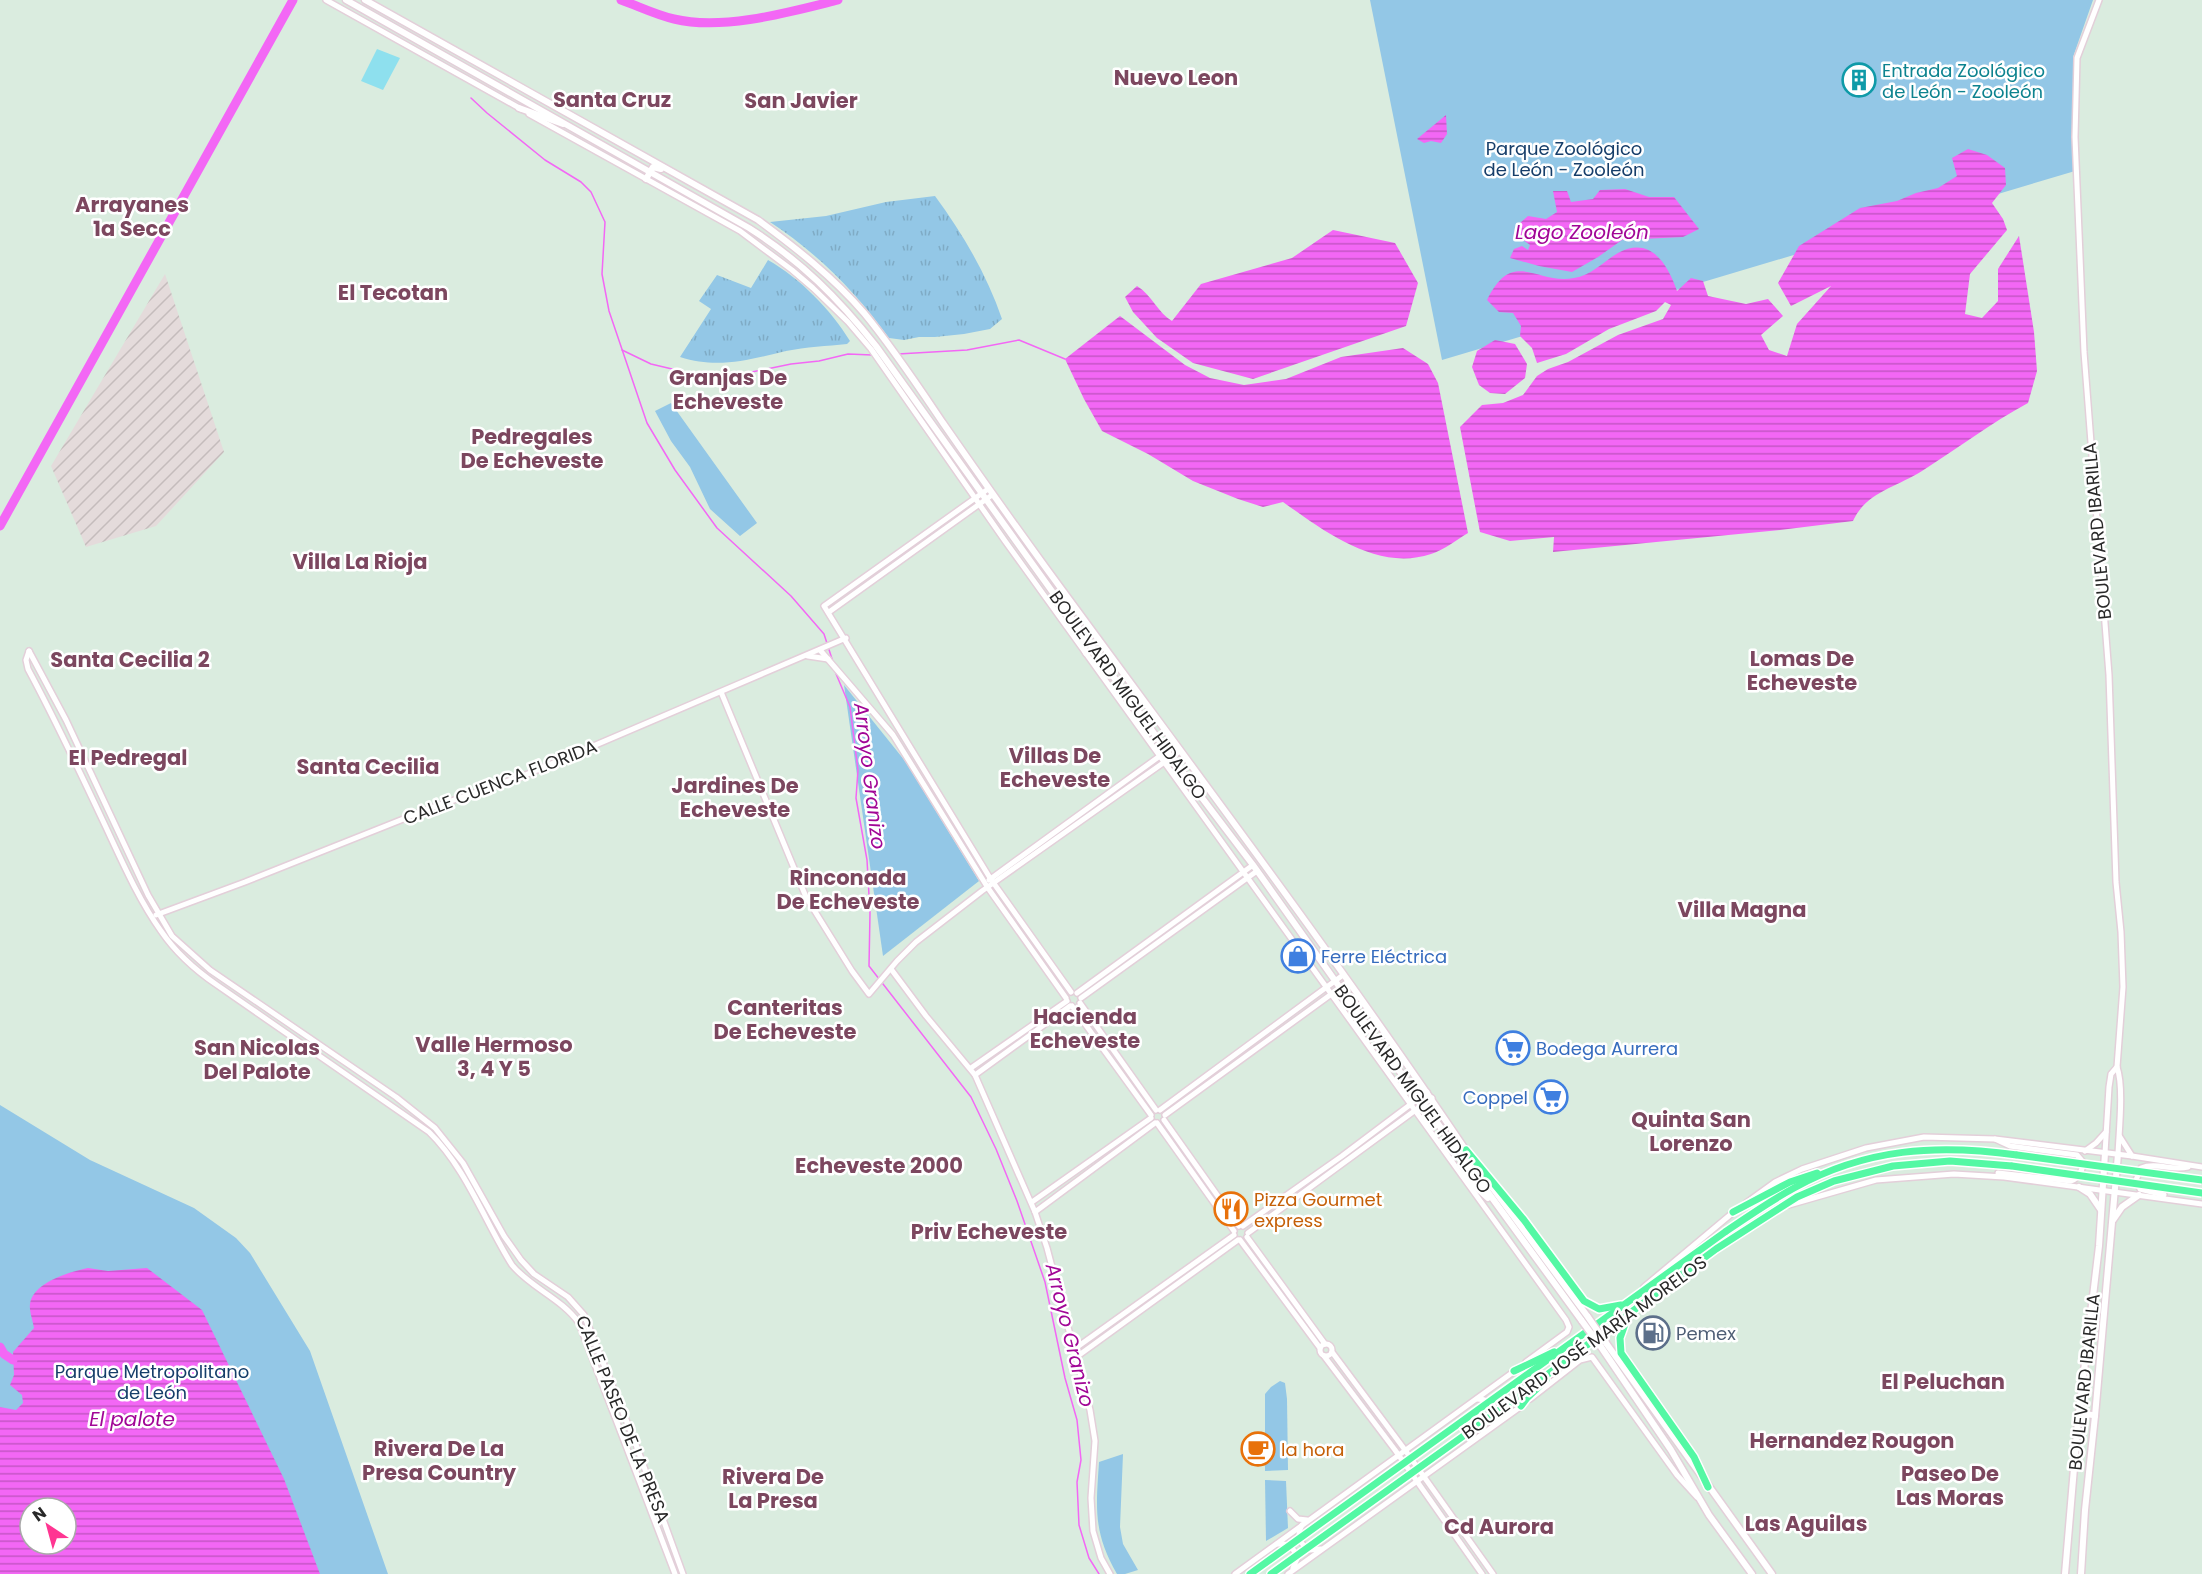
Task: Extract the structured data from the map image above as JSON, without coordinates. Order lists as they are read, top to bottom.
{
  "streets": {
    "main road": ["BOULEVARD IBARILLA", "BOULEVARD MIGUEL HIDALGO", "BOULEVARD JOSÉ MARÍA MORELOS"],
    "street": ["CALLE CUENCA FLORIDA", "CALLE PASEO DE LA PRESA"]
  },
  "crossings": [
    ["BOULEVARD IBARILLA", "BOULEVARD JOSÉ MARÍA MORELOS"],
    ["CALLE CUENCA FLORIDA", "CALLE PASEO DE LA PRESA"]
  ],
  "districts": [
    "Nuevo Leon",
    "Santa Cruz",
    "San Javier",
    "Arrayanes 1a Secc",
    "El Tecotan",
    "Granjas De Echeveste",
    "Pedregales De Echeveste",
    "Villa La Rioja",
    "Lomas De Echeveste",
    "Santa Cecilia 2",
    "Villas De Echeveste",
    "El Pedregal",
    "Santa Cecilia",
    "Jardines De Echeveste",
    "Rinconada De Echeveste",
    "Villa Magna",
    "Canteritas De Echeveste",
    "Hacienda Echeveste",
    "Valle Hermoso 3, 4 Y 5",
    "San Nicolas Del Palote",
    "Quinta San Lorenzo",
    "Echeveste 2000",
    "Priv Echeveste",
    "El Peluchan",
    "Hernandez Rougon",
    "Rivera De La Presa Country",
    "Paseo De Las Moras",
    "Rivera De La Presa",
    "Las Aguilas",
    "Cd Aurora"
  ],
  "water": ["Lago Zooleón", "Arroyo Granizo", "El palote"],
  "parks": ["Parque Zoológico de León - Zooleón", "Parque Metropolitano de León"],
  "places": {
    "building": ["Entrada Zoológico de León - Zooleón"],
    "shop": ["Ferre Eléctrica"],
    "supermarket": ["Bodega Aurrera", "Coppel"],
    "restaurant": ["Pizza Gourmet express"],
    "fuel station": ["Pemex"],
    "cafe": ["la hora"]
  },
  "north": "top left"
}
